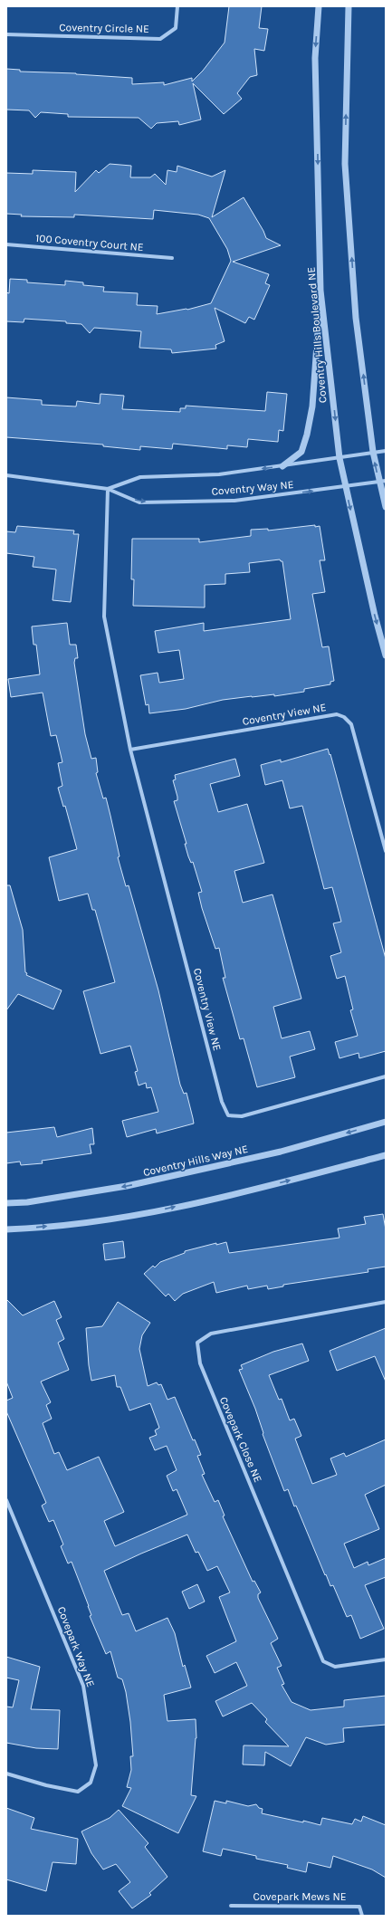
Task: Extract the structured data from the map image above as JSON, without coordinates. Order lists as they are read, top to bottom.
{
  "streets": {
    "street": [
      "Coventry Circle NE",
      "100 Coventry Court NE",
      "Coventry Hills Boulevard NE",
      "Coventry Way NE",
      "Coventry View NE",
      "Coventry Hills Way NE",
      "Covepark Close NE",
      "Covepark Way NE",
      "Covepark Mews NE"
    ]
  },
  "crossings": [
    ["Coventry Hills Boulevard NE", "Coventry Way NE"],
    ["Coventry Way NE", "Coventry View NE"]
  ]
}
